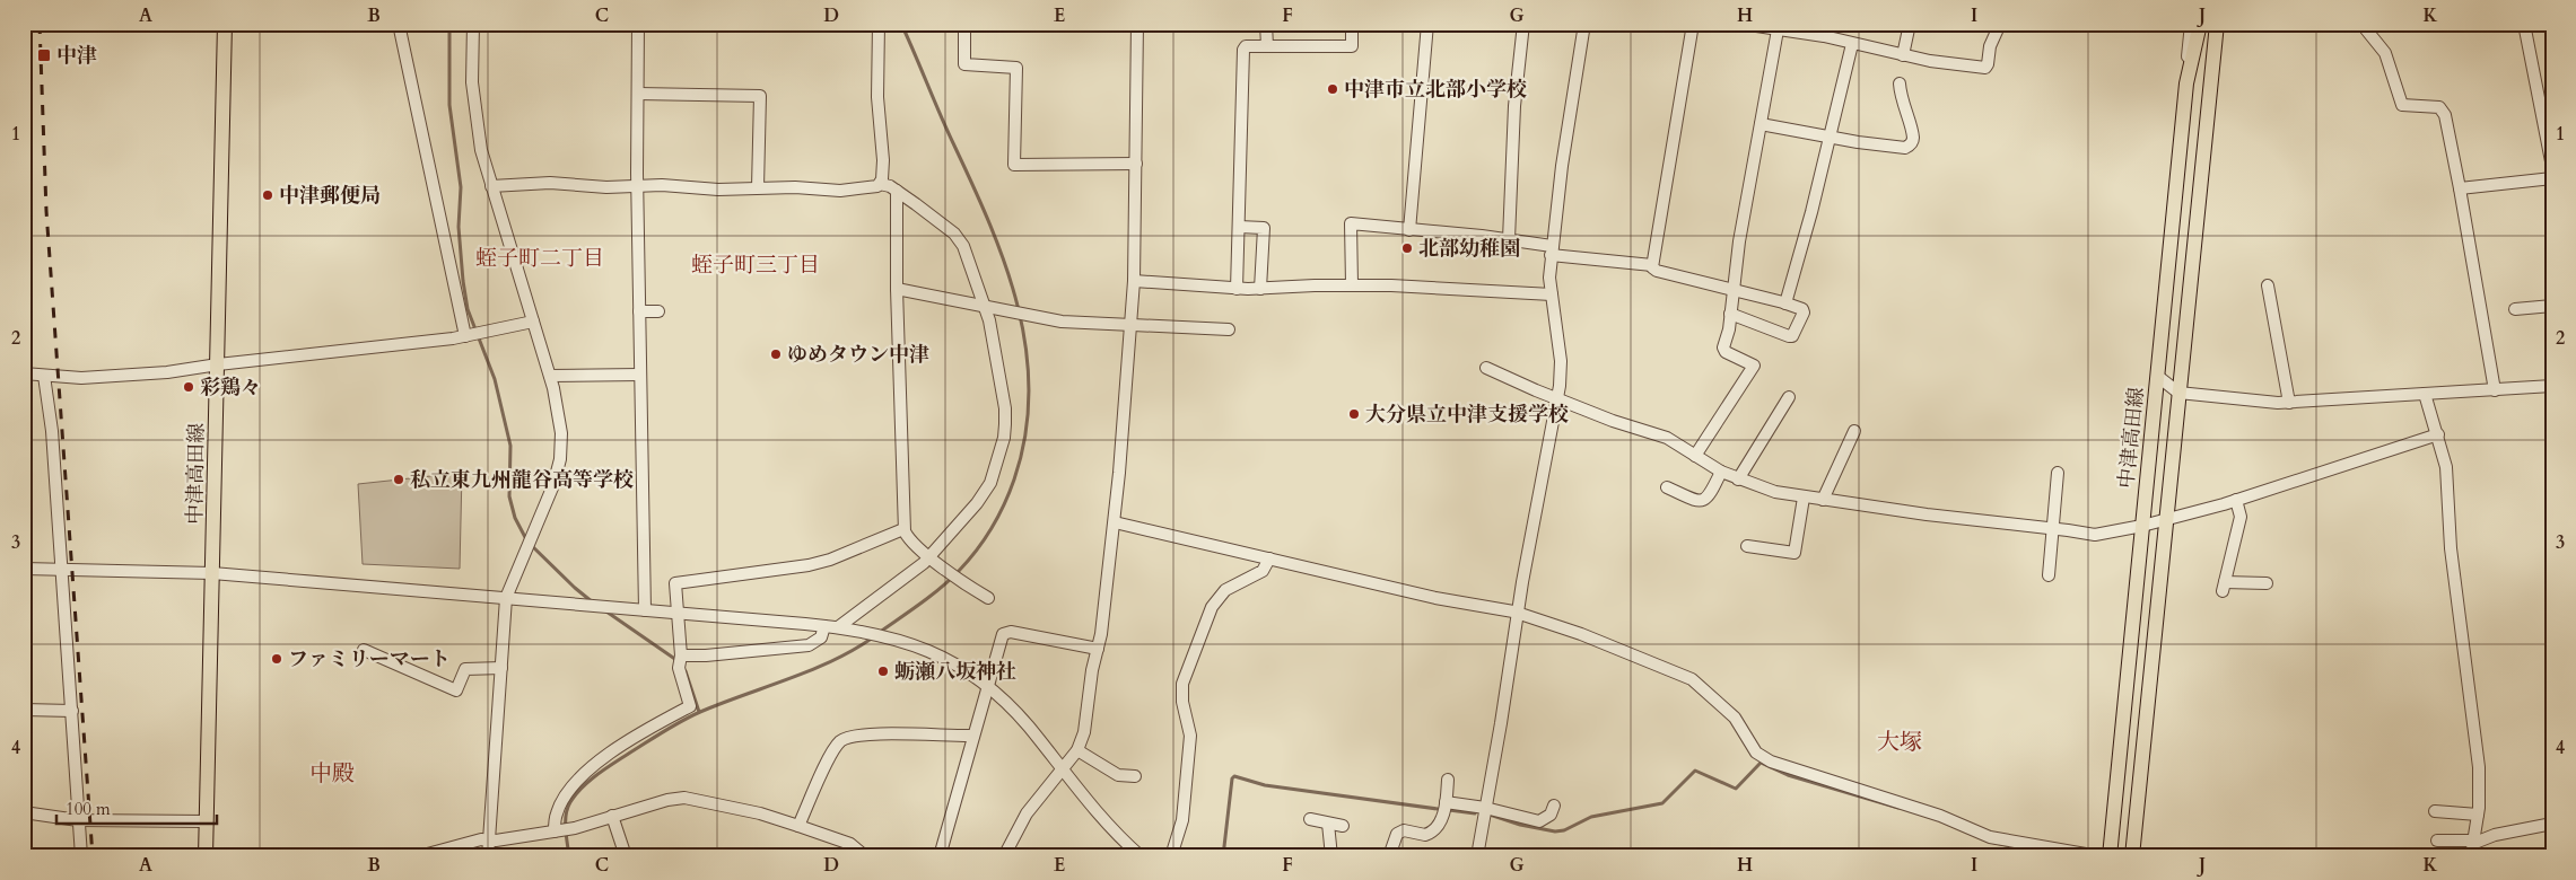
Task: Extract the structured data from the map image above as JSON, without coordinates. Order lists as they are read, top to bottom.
{
  "streets": {
    "main road": ["中津高田線"]
  },
  "districts": [
    "蛭子町二丁目",
    "蛭子町三丁目",
    "大塚",
    "中殿"
  ],
  "places": {
    "transit": ["中津"],
    "other": [
      "中津市立北部小学校",
      "中津郵便局",
      "北部幼稚園",
      "ゆめタウン中津",
      "彩鶏々",
      "大分県立中津支援学校",
      "私立東九州龍谷高等学校",
      "ファミリーマート",
      "蛎瀬八坂神社"
    ]
  },
  "scale_bar": "100 m",
  "grid": {
    "columns": [
      "A",
      "B",
      "C",
      "D",
      "E",
      "F",
      "G",
      "H",
      "I",
      "J",
      "K"
    ],
    "rows": [
      "1",
      "2",
      "3",
      "4"
    ]
  }
}
